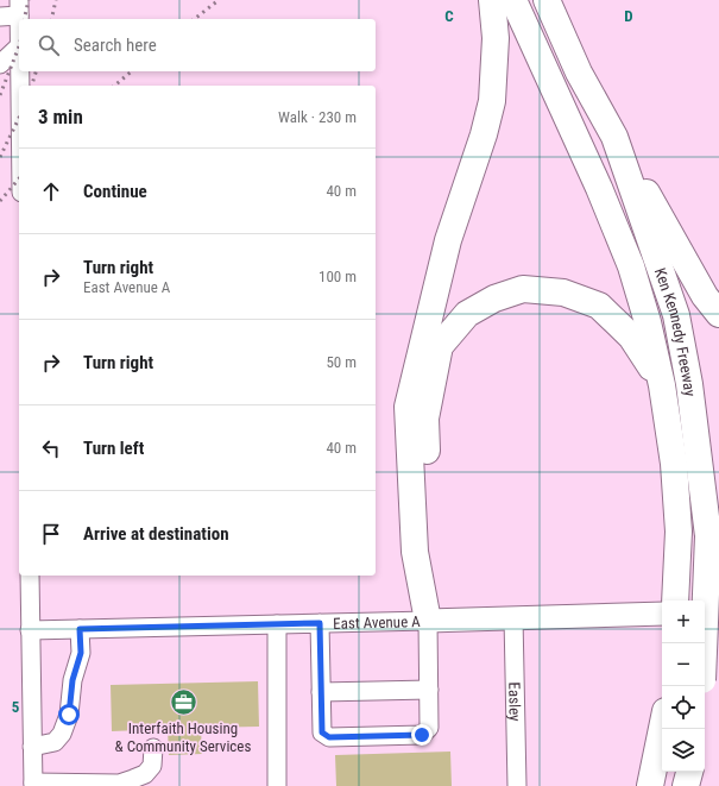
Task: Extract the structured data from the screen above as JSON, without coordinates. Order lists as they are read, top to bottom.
{
  "streets": {
    "highway": ["Ken Kennedy Freeway"],
    "main road": ["East Avenue A"],
    "street": ["Easley"]
  },
  "crossings": [
    ["East Avenue A", "Easley"]
  ],
  "places": {
    "office": ["Interfaith Housing & Community Services"]
  },
  "page": {
    "search": "Search here",
    "heading": ["3 min", "Walk · 230 m"],
    "list": [
      ["Continue", "40 m"],
      ["Turn right", "East Avenue A", "100 m"],
      ["Turn right", "50 m"],
      ["Turn left", "40 m"],
      "Arrive at destination"
    ],
    "map_buttons": ["+", "−"]
  },
  "grid": {
    "columns": ["C", "D"],
    "rows": ["5"]
  }
}
